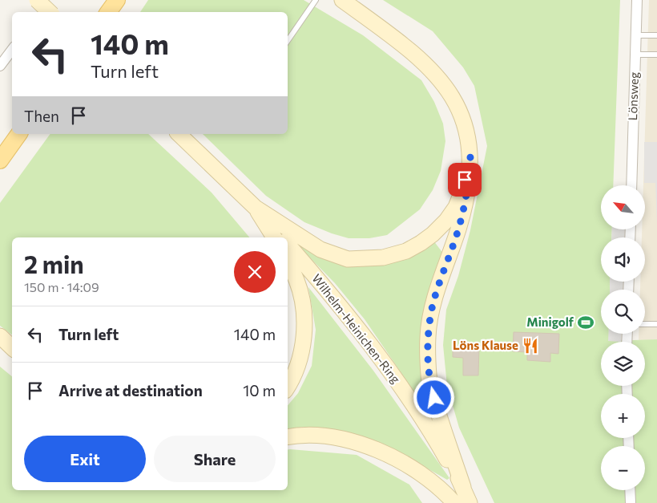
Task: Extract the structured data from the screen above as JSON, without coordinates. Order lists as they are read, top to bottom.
{
  "streets": {
    "main road": ["Wilhelm-Heinichen-Ring"],
    "street": ["Lönsweg"]
  },
  "places": {
    "sports": ["Minigolf"],
    "restaurant": ["Löns Klause"]
  },
  "north": "top left",
  "page": {
    "turn": ["140 m", "Turn left"],
    "then": "Then",
    "map_buttons": ["+", "−"],
    "heading": ["2 min", "150 m · 14:09"],
    "list": [
      {
        "name": "Turn left",
        "value": "140 m"
      },
      {
        "name": "Arrive at destination",
        "value": "10 m"
      }
    ],
    "buttons": ["Exit", "Share"]
  }
}
